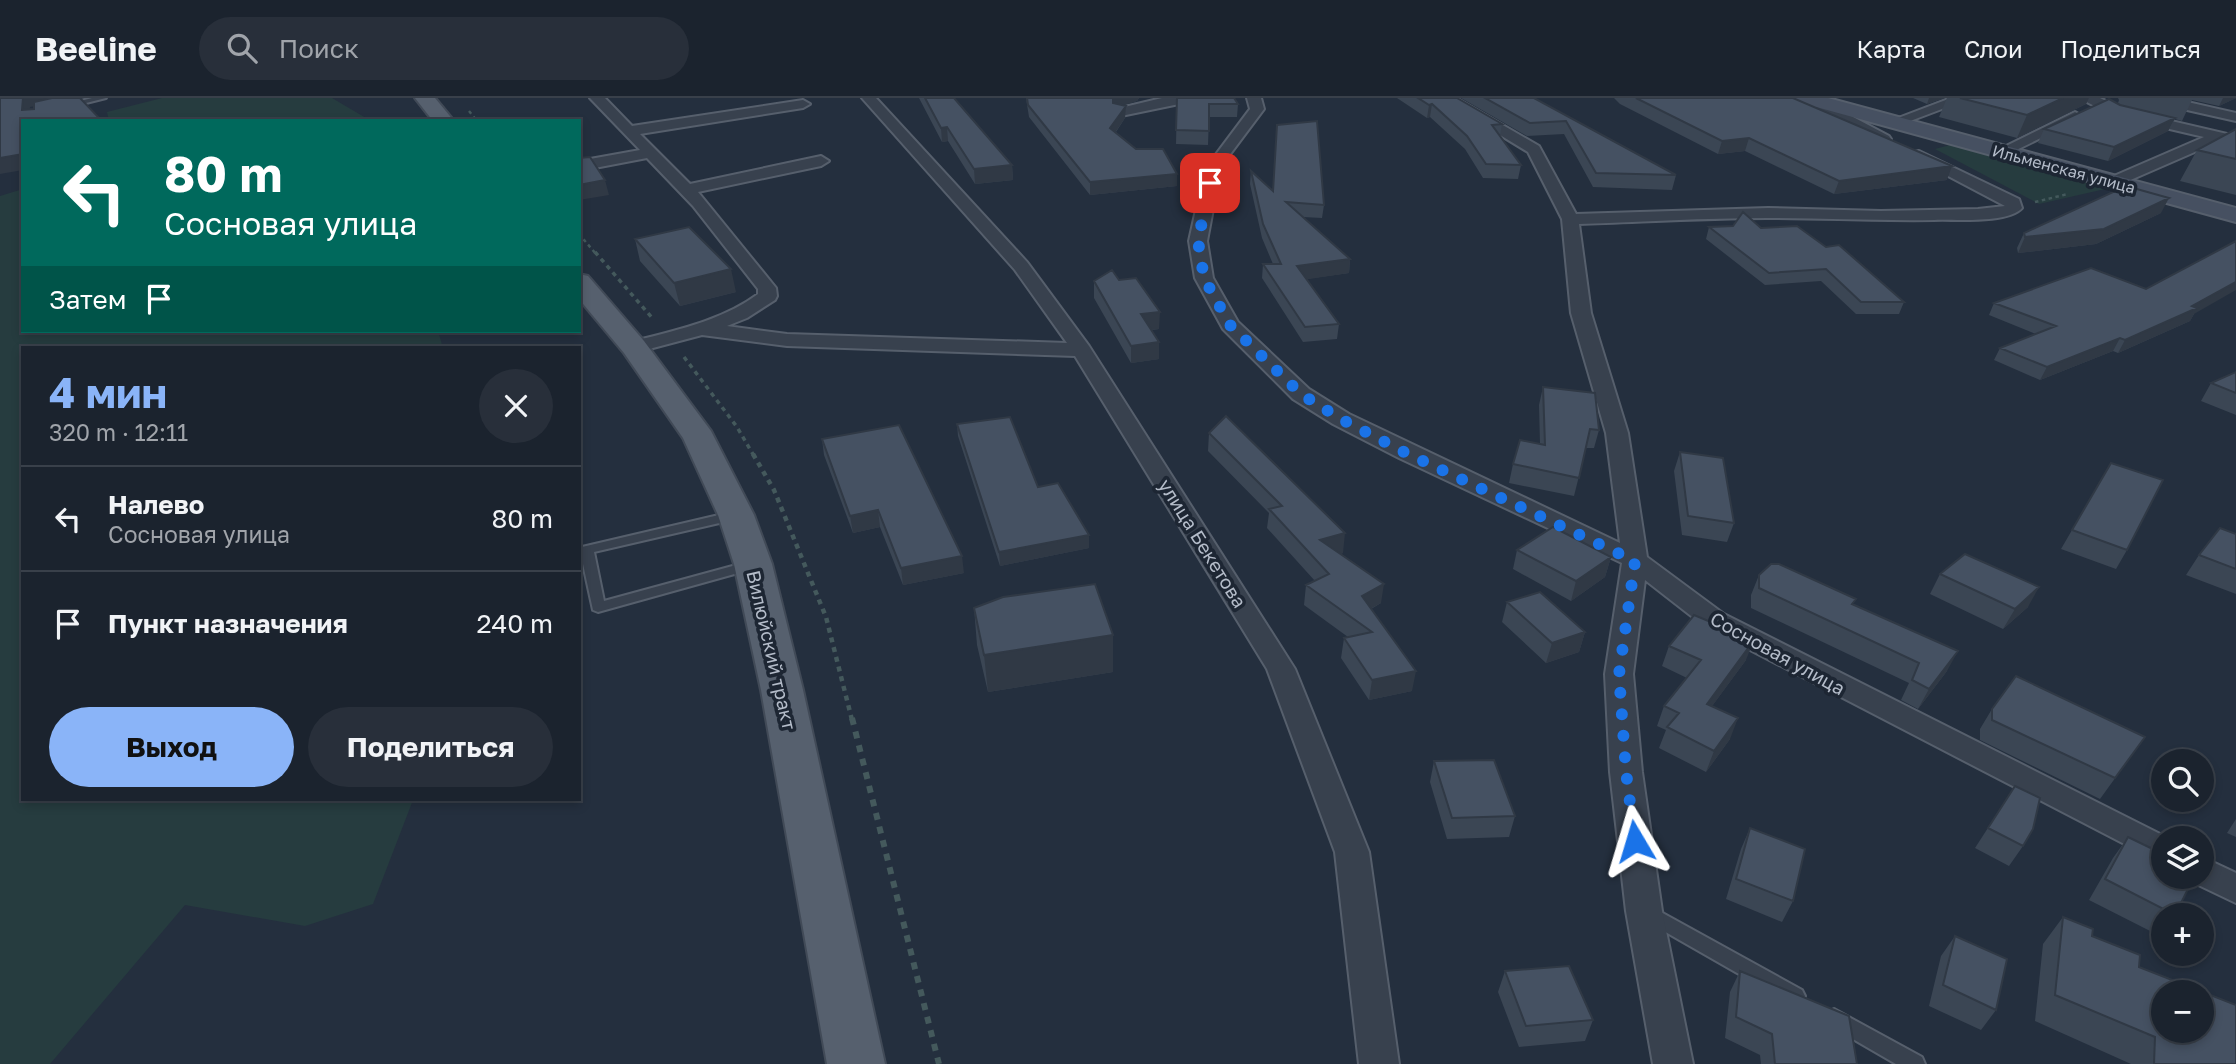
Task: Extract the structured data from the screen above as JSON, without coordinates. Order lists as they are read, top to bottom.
{
  "streets": {
    "main road": ["Ильменская улица", "Вилюйский тракт"],
    "street": ["улица Бекетова", "Сосновая улица"]
  },
  "page": {
    "header": "Beeline",
    "search": "Поиск",
    "nav": ["Карта", "Слои", "Поделиться"],
    "turn": ["80 m", "Сосновая улица"],
    "then": "Затем",
    "heading": ["4 мин", "320 m · 12:11"],
    "list": [
      {
        "name": "Налево",
        "note": "Сосновая улица",
        "value": "80 m"
      },
      {
        "name": "Пункт назначения",
        "value": "240 m"
      }
    ],
    "buttons": ["Выход", "Поделиться"],
    "map_buttons": ["+", "−"]
  }
}
